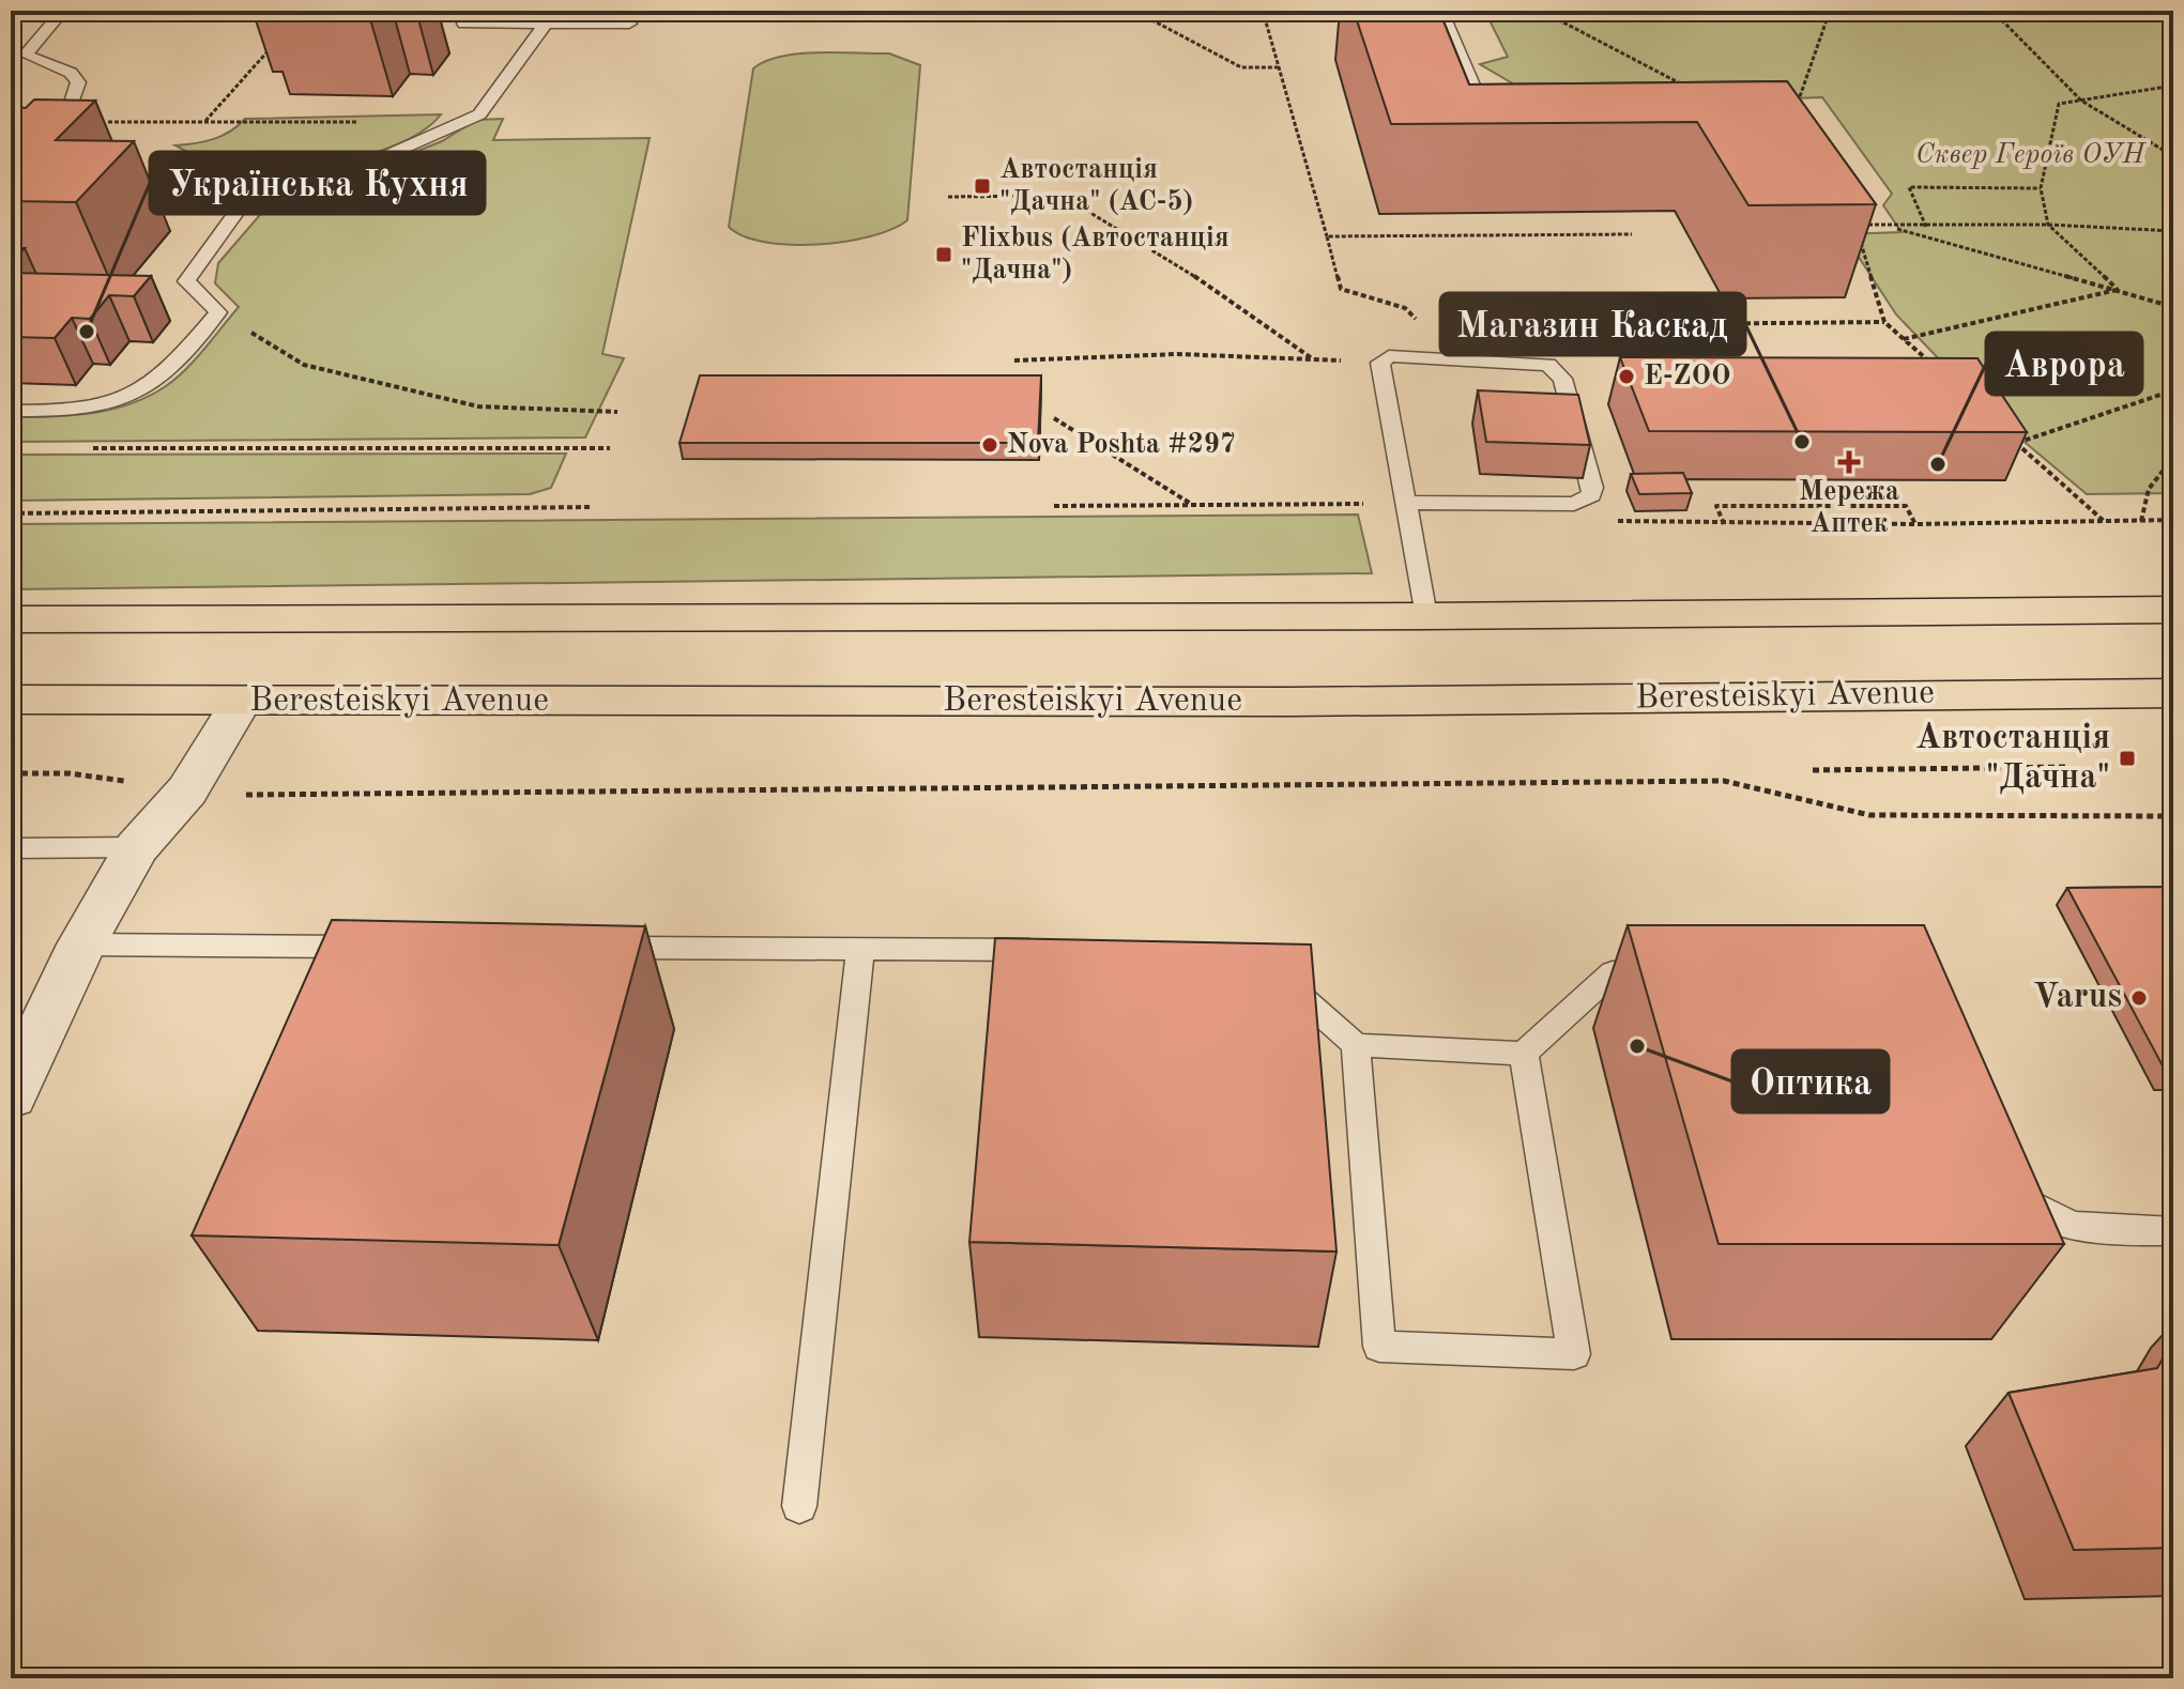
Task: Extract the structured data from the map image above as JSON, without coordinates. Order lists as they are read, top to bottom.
{
  "streets": {
    "highway": ["Beresteiskyi Avenue"]
  },
  "parks": ["Сквер Героїв ОУН"],
  "places": {
    "transit": ["Автостанція \"Дачна\" (АС-5)", "Flixbus (Автостанція \"Дачна\")", "Автостанція \"Дачна\""],
    "other": [
      "Українська Кухня",
      "E-ZOO",
      "Магазин Каскад",
      "Nova Poshta #297",
      "Аврора",
      "Varus",
      "Оптика"
    ],
    "health": ["Мережа Аптек"]
  }
}
